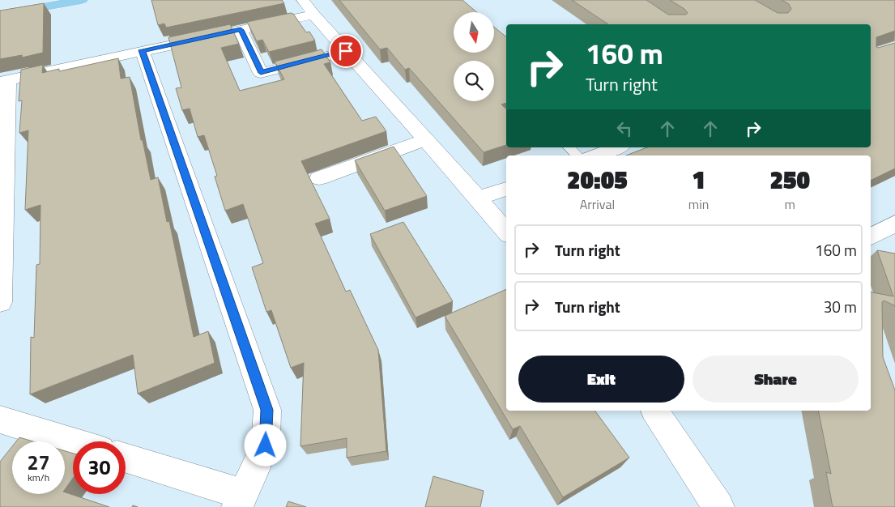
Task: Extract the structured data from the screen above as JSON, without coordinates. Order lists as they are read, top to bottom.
{
  "north": "bottom",
  "page": {
    "turn": ["160 m", "Turn right"],
    "eta": [
      "20:05",
      "Arrival",
      "1",
      "min",
      "250",
      "m"
    ],
    "list": [
      {
        "name": "Turn right",
        "value": "160 m"
      },
      {
        "name": "Turn right",
        "value": "30 m"
      }
    ],
    "buttons": ["Exit", "Share"],
    "speed": "27 km/h",
    "limit": "30"
  }
}
